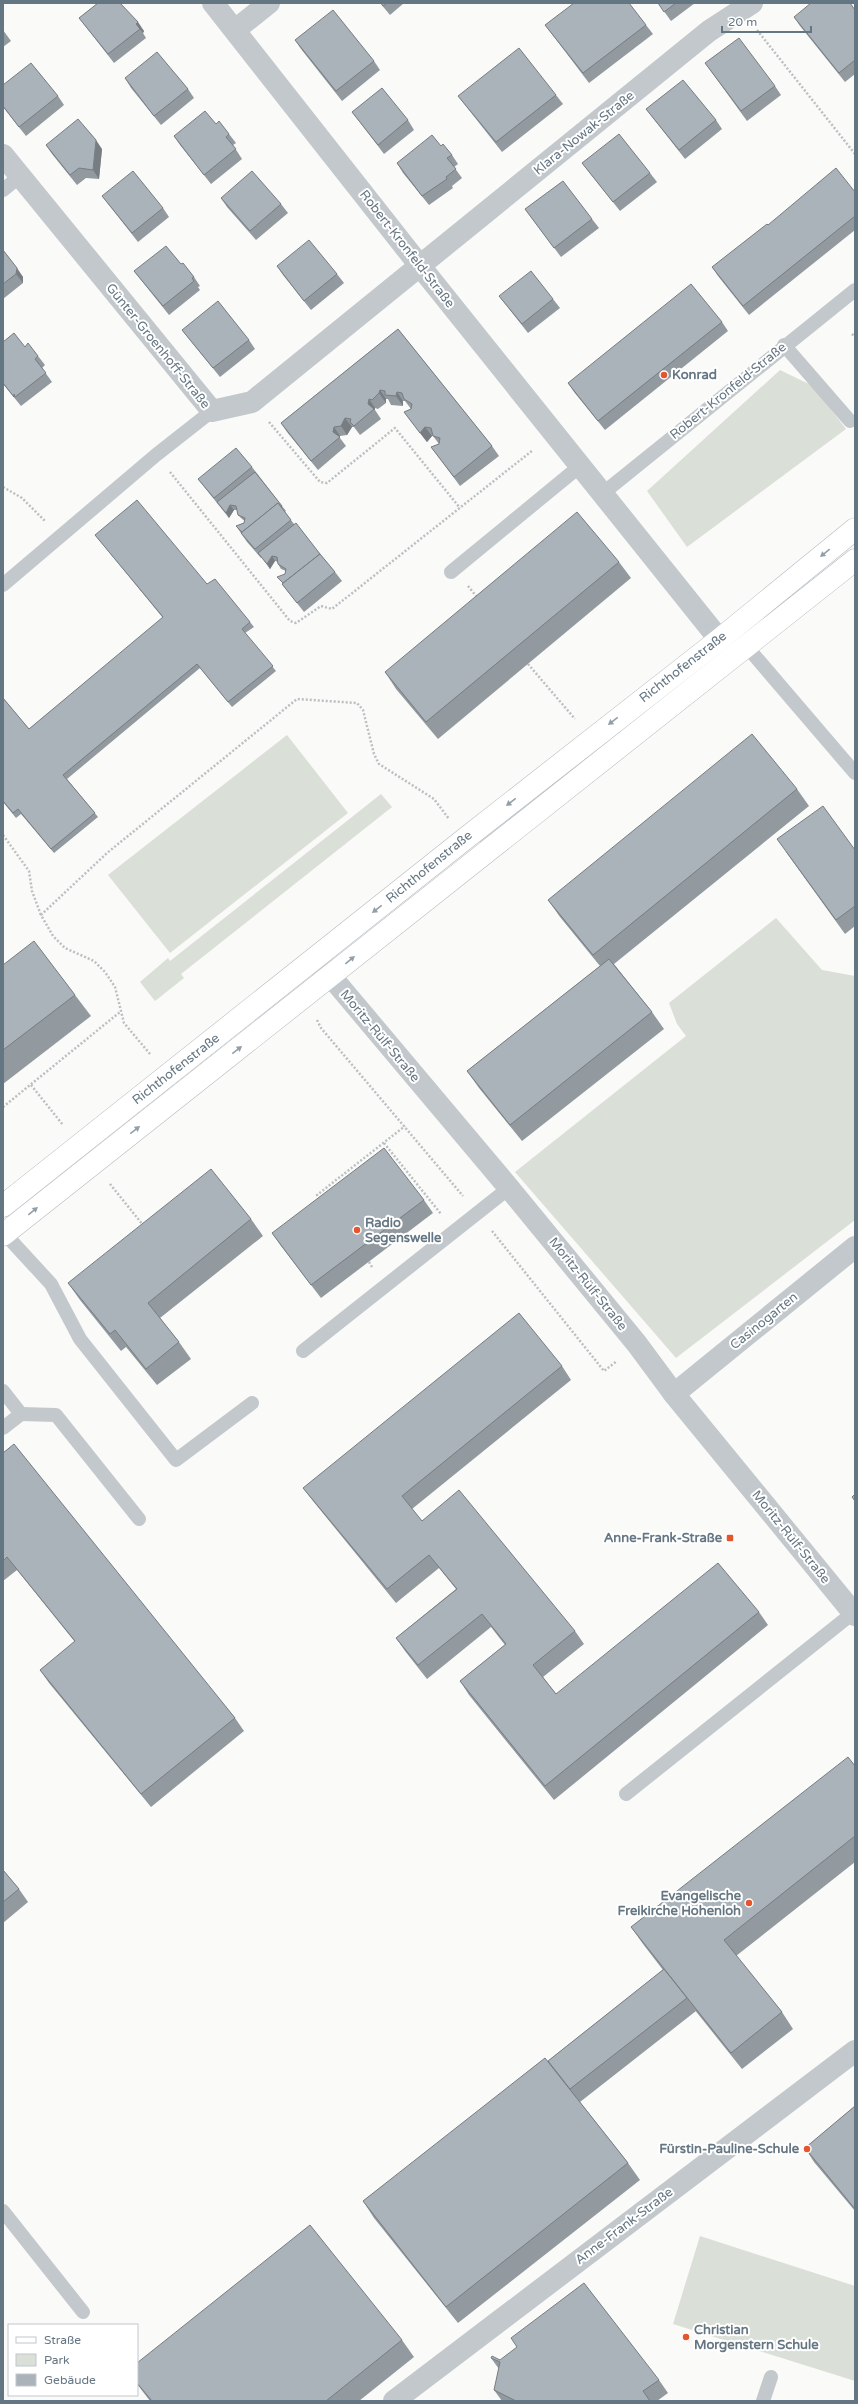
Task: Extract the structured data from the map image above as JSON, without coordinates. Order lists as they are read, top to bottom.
{
  "streets": {
    "street": [
      "Klara-Nowak-Straße",
      "Robert-Kronfeld-Straße",
      "Günter-Groenhoff-Straße",
      "Richthofenstraße",
      "Moritz-Rülf-Straße",
      "Casinogarten",
      "Anne-Frank-Straße"
    ]
  },
  "crossings": [
    ["Klara-Nowak-Straße", "Robert-Kronfeld-Straße"],
    ["Klara-Nowak-Straße", "Günter-Groenhoff-Straße"],
    ["Robert-Kronfeld-Straße", "Günter-Groenhoff-Straße"],
    ["Robert-Kronfeld-Straße", "Richthofenstraße"],
    ["Richthofenstraße", "Moritz-Rülf-Straße"],
    ["Moritz-Rülf-Straße", "Casinogarten"]
  ],
  "places": {
    "other": [
      "Konrad",
      "Radio Segenswelle",
      "Evangelische Freikirche Hohenloh",
      "Fürstin-Pauline-Schule",
      "Christian Morgenstern Schule"
    ],
    "transit": ["Anne-Frank-Straße"]
  },
  "legend": ["Straße", "Park", "Gebäude"],
  "scale_bar": "20 m"
}
